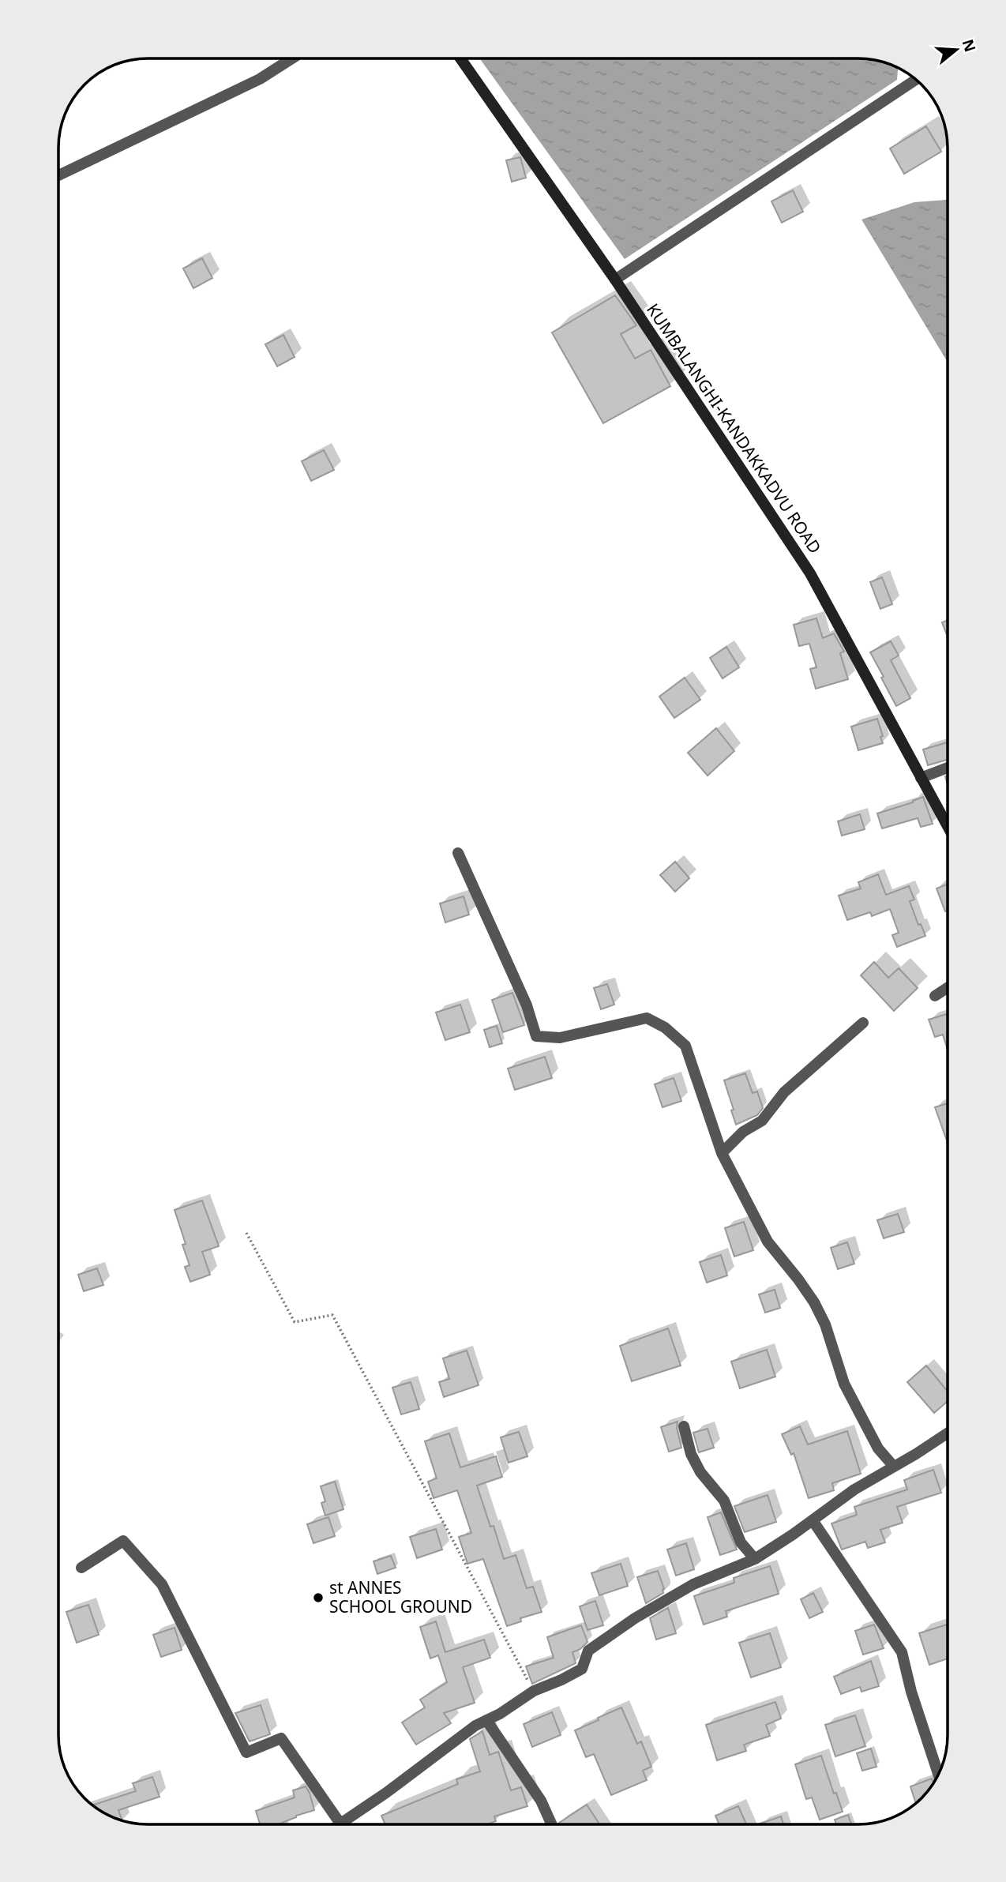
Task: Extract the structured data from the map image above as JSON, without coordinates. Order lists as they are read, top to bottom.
{
  "streets": {
    "main road": ["KUMBALANGHI-KANDAKKADVU ROAD"]
  },
  "places": ["st ANNES SCHOOL GROUND"],
  "north": "right"
}
